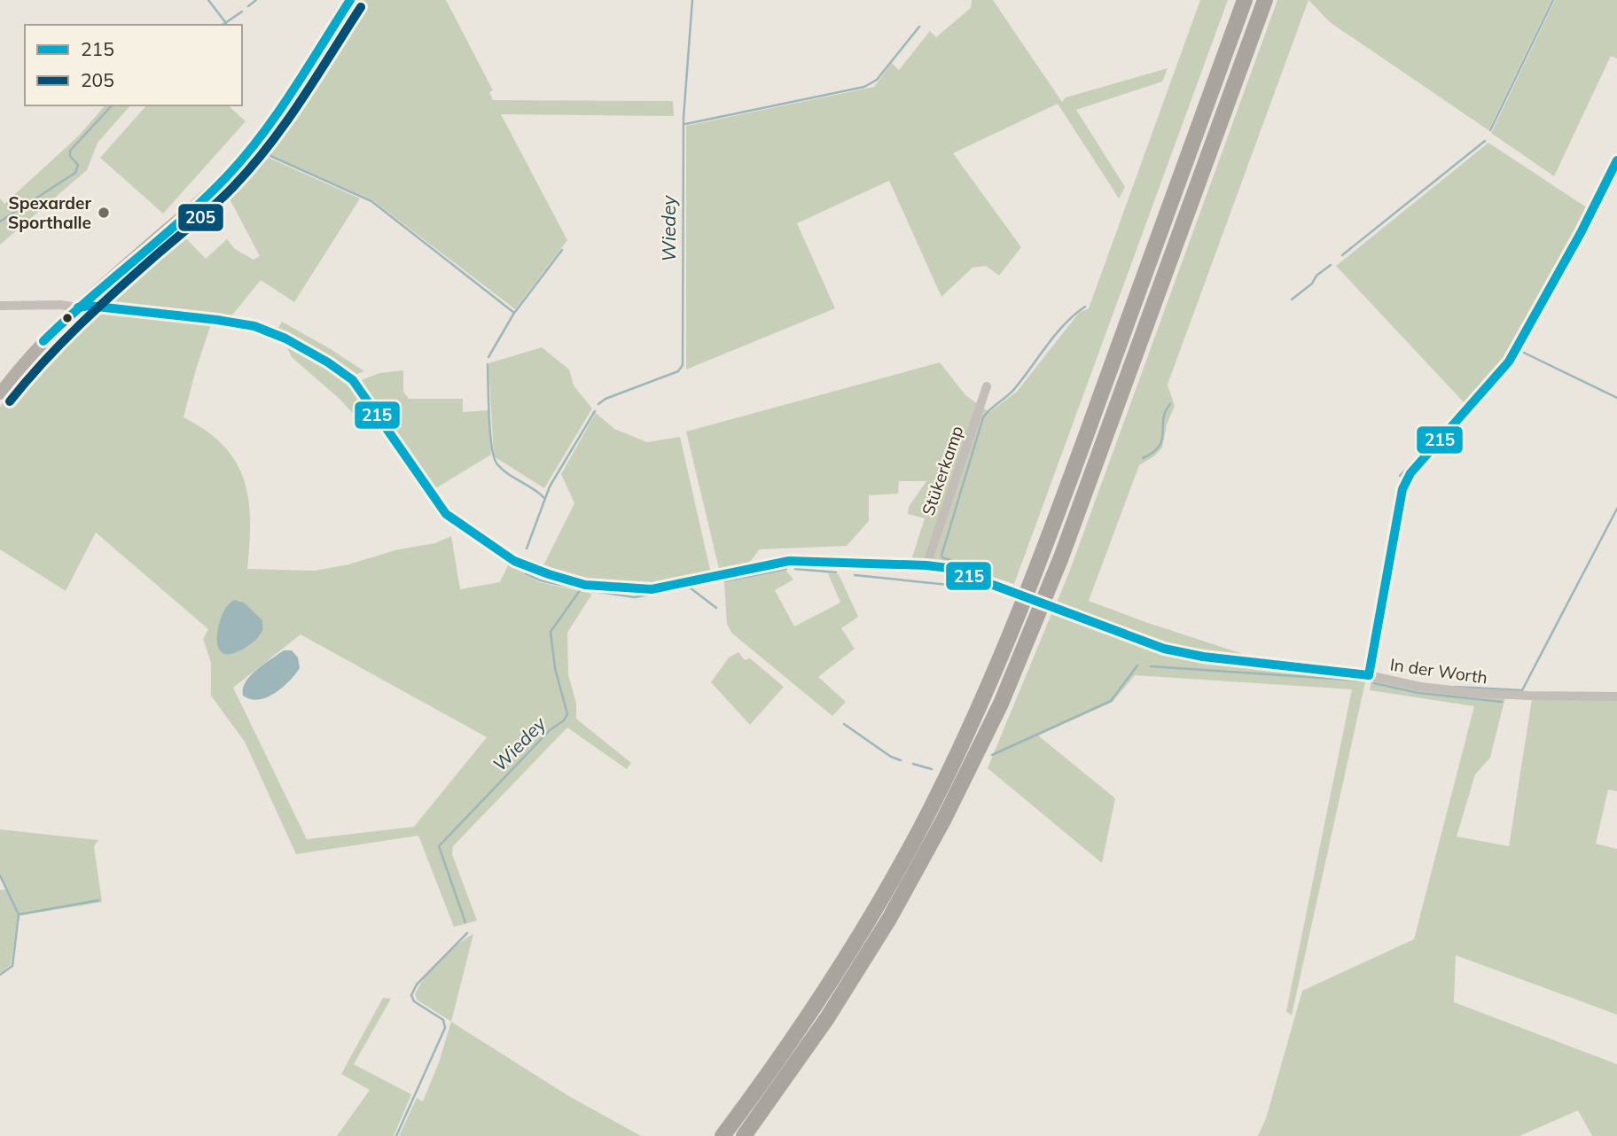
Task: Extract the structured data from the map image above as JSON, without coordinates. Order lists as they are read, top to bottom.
{
  "streets": {
    "street": ["Stükerkamp", "In der Worth"]
  },
  "crossings": [
    ["Stükerkamp", "In der Worth"]
  ],
  "water": ["Wiedey"],
  "places": ["Spexarder Sporthalle"],
  "lines": ["transit line 215", "transit line 205"],
  "legend": ["215", "205"]
}
